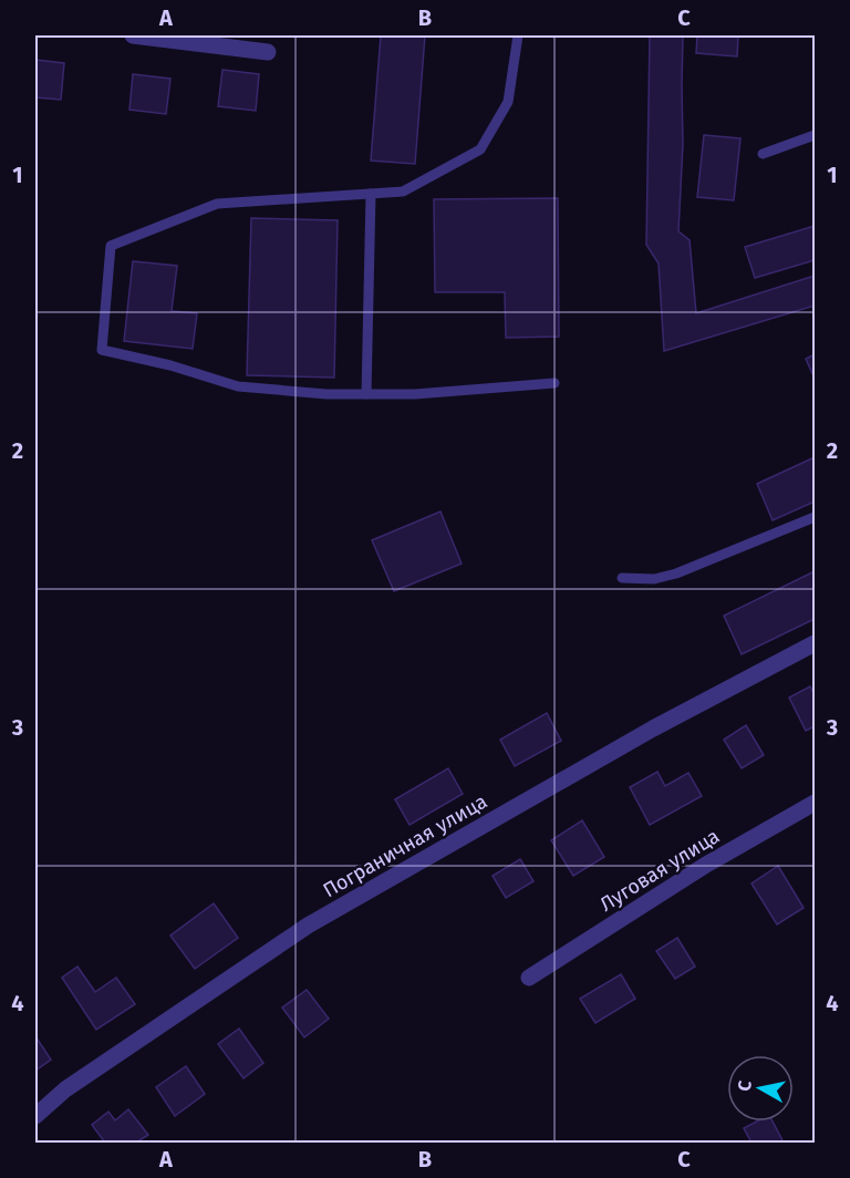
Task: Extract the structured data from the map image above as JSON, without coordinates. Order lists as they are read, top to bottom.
{
  "streets": {
    "street": ["Пограничная улица", "Луговая улица"]
  },
  "north": "left",
  "grid": {
    "columns": ["A", "B", "C"],
    "rows": [
      "1",
      "2",
      "3",
      "4"
    ]
  }
}
